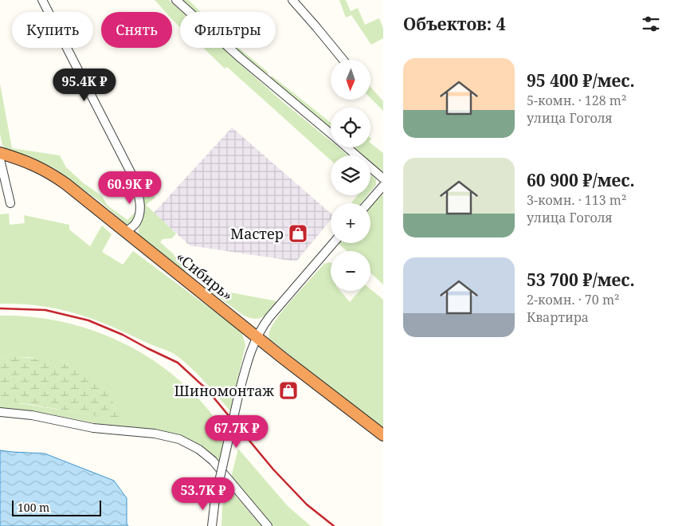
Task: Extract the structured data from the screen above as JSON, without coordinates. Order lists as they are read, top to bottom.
{
  "streets": {
    "highway": ["«Сибирь»"]
  },
  "places": {
    "shop": ["Мастер", "Шиномонтаж"]
  },
  "scale_bar": "100 m",
  "north": "bottom",
  "page": {
    "heading": "Объектов: 4",
    "chip": ["Купить", "Снять", "Фильтры"],
    "list": [
      {
        "name": "95 400 ₽/мес.",
        "note": "5-комн. · 128 m² · улица Гоголя"
      },
      {
        "name": "60 900 ₽/мес.",
        "note": "3-комн. · 113 m² · улица Гоголя"
      },
      {
        "name": "53 700 ₽/мес.",
        "note": "2-комн. · 70 m² · Квартира"
      }
    ],
    "map_buttons": ["+", "−"],
    "price": [
      "95.4K ₽",
      "60.9K ₽",
      "67.7K ₽",
      "53.7K ₽"
    ],
    "scale": "100 m"
  }
}
